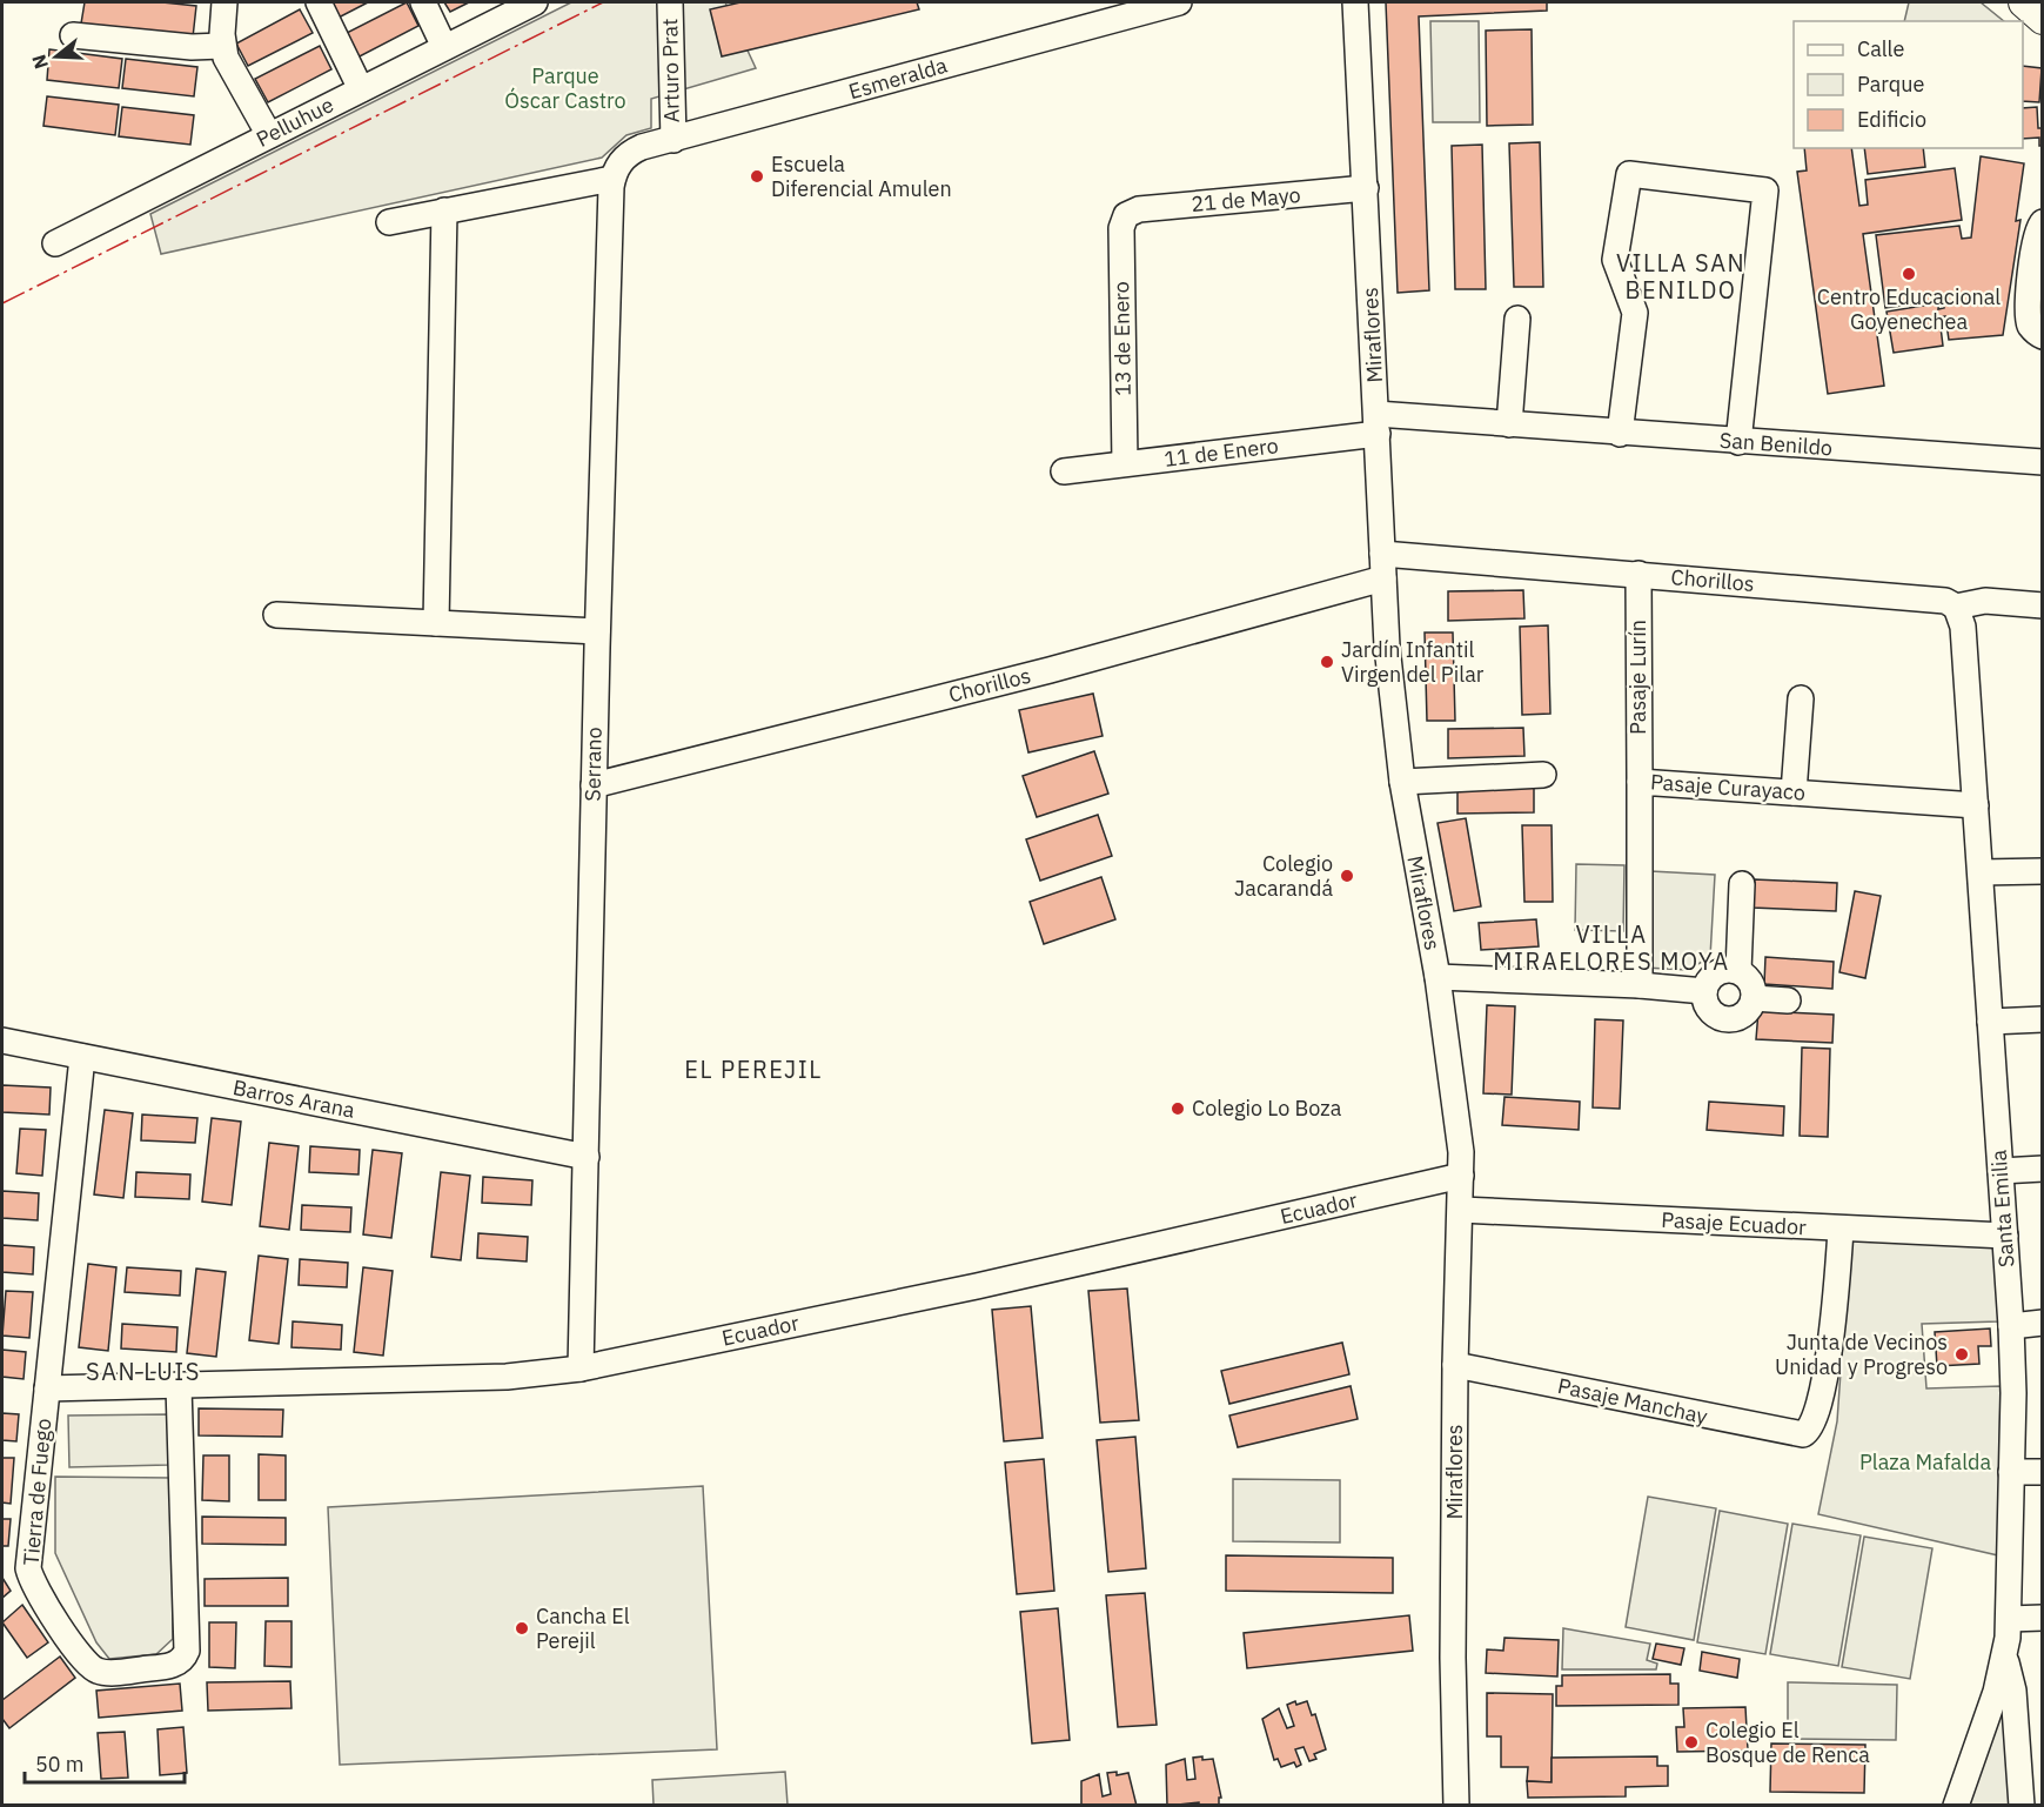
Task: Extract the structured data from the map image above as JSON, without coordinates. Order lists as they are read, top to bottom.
{
  "streets": {
    "street": [
      "Arturo Prat",
      "Esmeralda",
      "Pelluhue",
      "21 de Mayo",
      "Miraflores",
      "13 de Enero",
      "San Benildo",
      "11 de Enero",
      "Chorillos",
      "Pasaje Lurín",
      "Serrano",
      "Pasaje Curayaco",
      "Barros Arana",
      "Ecuador",
      "Santa Emilia",
      "Pasaje Ecuador",
      "Pasaje Manchay",
      "Tierra de Fuego"
    ]
  },
  "crossings": [
    ["Arturo Prat", "Esmeralda"],
    ["Esmeralda", "Serrano"],
    ["21 de Mayo", "Miraflores"],
    ["21 de Mayo", "13 de Enero"],
    ["Miraflores", "San Benildo"],
    ["Miraflores", "11 de Enero"],
    ["Miraflores", "Chorillos"],
    ["Miraflores", "Ecuador"],
    ["Miraflores", "Pasaje Ecuador"],
    ["Miraflores", "Pasaje Manchay"],
    ["13 de Enero", "11 de Enero"],
    ["San Benildo", "11 de Enero"],
    ["Chorillos", "Pasaje Lurín"],
    ["Chorillos", "Serrano"],
    ["Chorillos", "Santa Emilia"],
    ["Pasaje Lurín", "Pasaje Curayaco"],
    ["Serrano", "Barros Arana"],
    ["Serrano", "Ecuador"],
    ["Pasaje Curayaco", "Santa Emilia"],
    ["Barros Arana", "Tierra de Fuego"],
    ["Ecuador", "Tierra de Fuego"],
    ["Santa Emilia", "Pasaje Ecuador"],
    ["Pasaje Ecuador", "Pasaje Manchay"]
  ],
  "districts": [
    "VILLA SAN BENILDO",
    "VILLA MIRAFLORES MOYA",
    "EL PEREJIL",
    "SAN LUIS"
  ],
  "parks": ["Parque Óscar Castro", "Plaza Mafalda"],
  "places": [
    "Escuela Diferencial Amulen",
    "Centro Educacional Goyenechea",
    "Jardín Infantil Virgen del Pilar",
    "Colegio Jacarandá",
    "Colegio Lo Boza",
    "Junta de Vecinos Unidad y Progreso",
    "Cancha El Perejil",
    "Colegio El Bosque de Renca"
  ],
  "legend": ["Calle", "Parque", "Edificio"],
  "scale_bar": "50 m",
  "north": "left"
}
